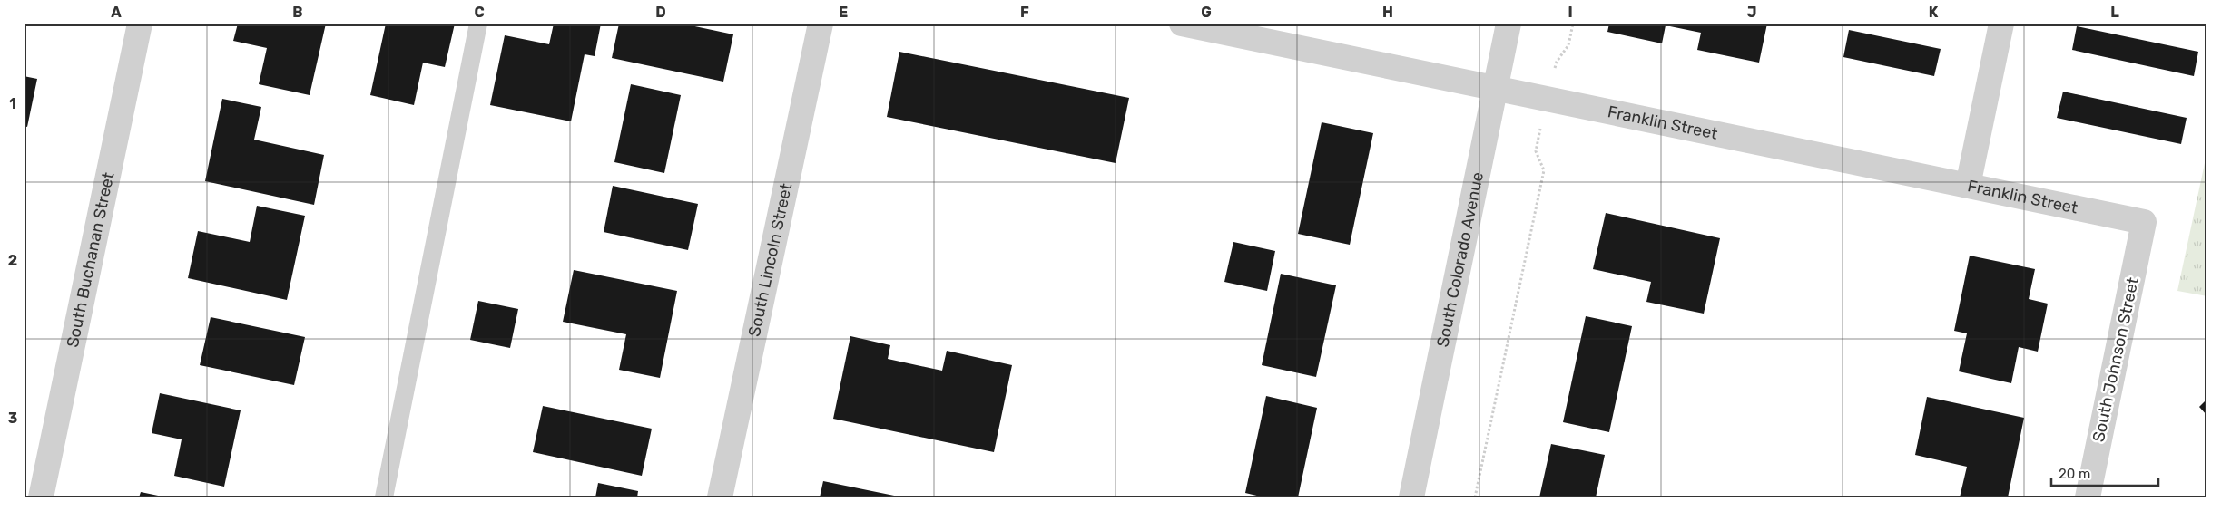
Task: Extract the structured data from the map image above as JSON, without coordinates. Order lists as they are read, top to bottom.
{
  "streets": {
    "street": [
      "Franklin Street",
      "South Buchanan Street",
      "South Lincoln Street",
      "South Colorado Avenue",
      "South Johnson Street"
    ]
  },
  "crossings": [
    ["Franklin Street", "South Colorado Avenue"],
    ["Franklin Street", "South Johnson Street"]
  ],
  "scale_bar": "20 m",
  "grid": {
    "columns": [
      "A",
      "B",
      "C",
      "D",
      "E",
      "F",
      "G",
      "H",
      "I",
      "J",
      "K",
      "L"
    ],
    "rows": ["1", "2", "3"]
  }
}
